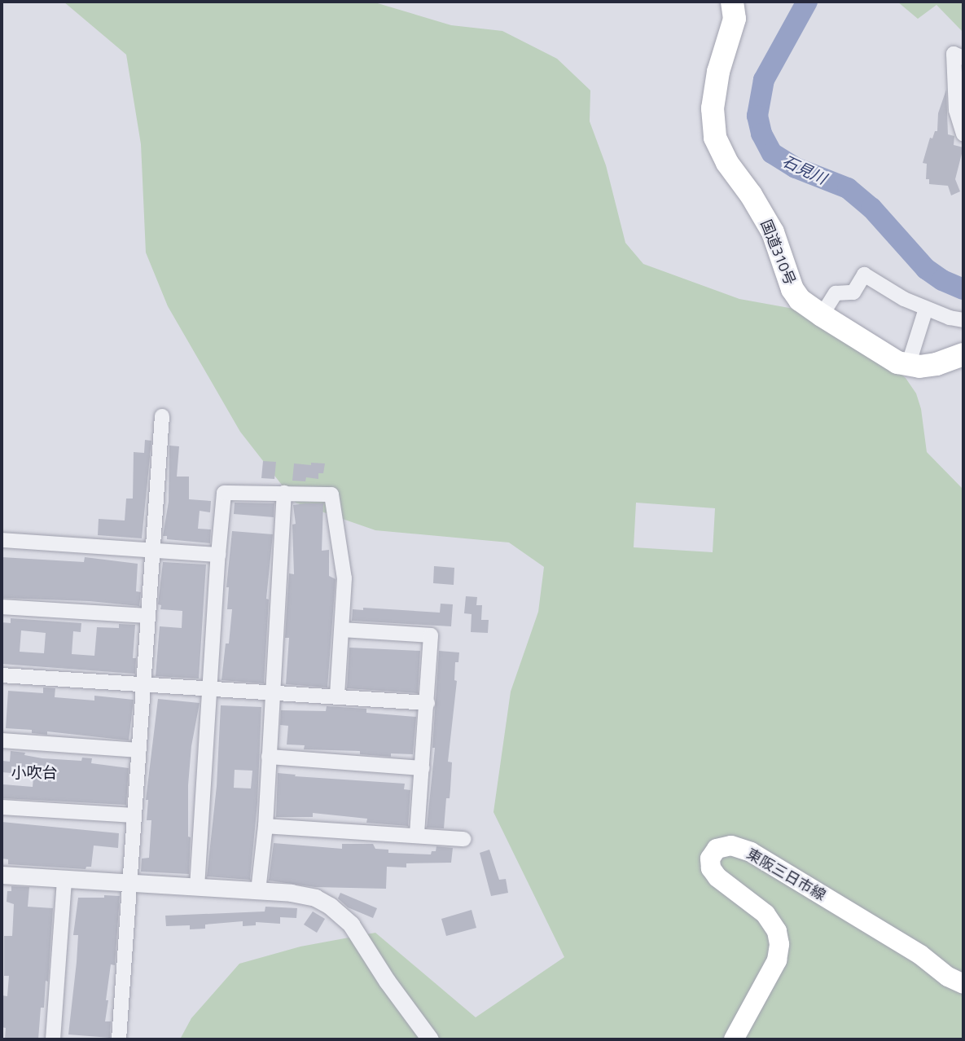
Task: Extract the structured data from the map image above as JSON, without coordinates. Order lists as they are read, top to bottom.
{
  "streets": {
    "highway": ["国道310号"],
    "main road": ["東阪三日市線"]
  },
  "districts": ["小吹台"],
  "water": ["石見川"]
}
